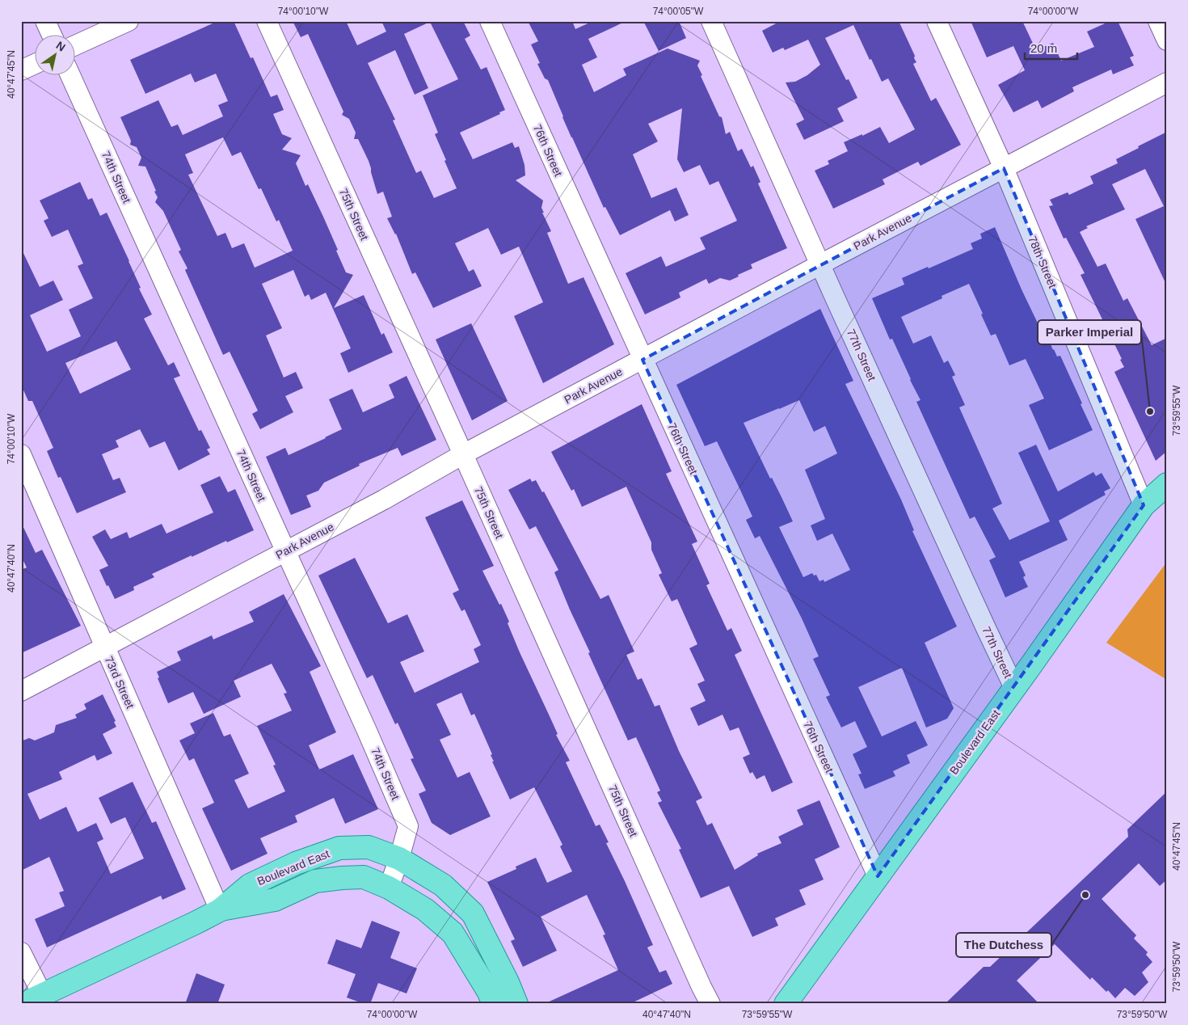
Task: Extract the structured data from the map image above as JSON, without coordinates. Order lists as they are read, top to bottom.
{
  "streets": {
    "main road": ["Boulevard East"],
    "street": [
      "76th Street",
      "74th Street",
      "75th Street",
      "Park Avenue",
      "78th Street",
      "77th Street",
      "73rd Street"
    ]
  },
  "crossings": [
    ["76th Street", "Park Avenue"],
    ["76th Street", "Boulevard East"],
    ["74th Street", "Park Avenue"],
    ["74th Street", "Boulevard East"],
    ["75th Street", "Park Avenue"],
    ["Park Avenue", "78th Street"],
    ["Park Avenue", "77th Street"],
    ["Park Avenue", "73rd Street"],
    ["78th Street", "Boulevard East"],
    ["77th Street", "Boulevard East"],
    ["73rd Street", "Boulevard East"]
  ],
  "places": ["Parker Imperial", "The Dutchess"],
  "scale_bar": "20 m",
  "north": "top right",
  "coordinates": [
    "74°00'10\"W",
    "74°00'05\"W",
    "74°00'00\"W",
    "40°47'45\"N",
    "73°59'55\"W",
    "40°47'40\"N",
    "73°59'50\"W"
  ]
}
